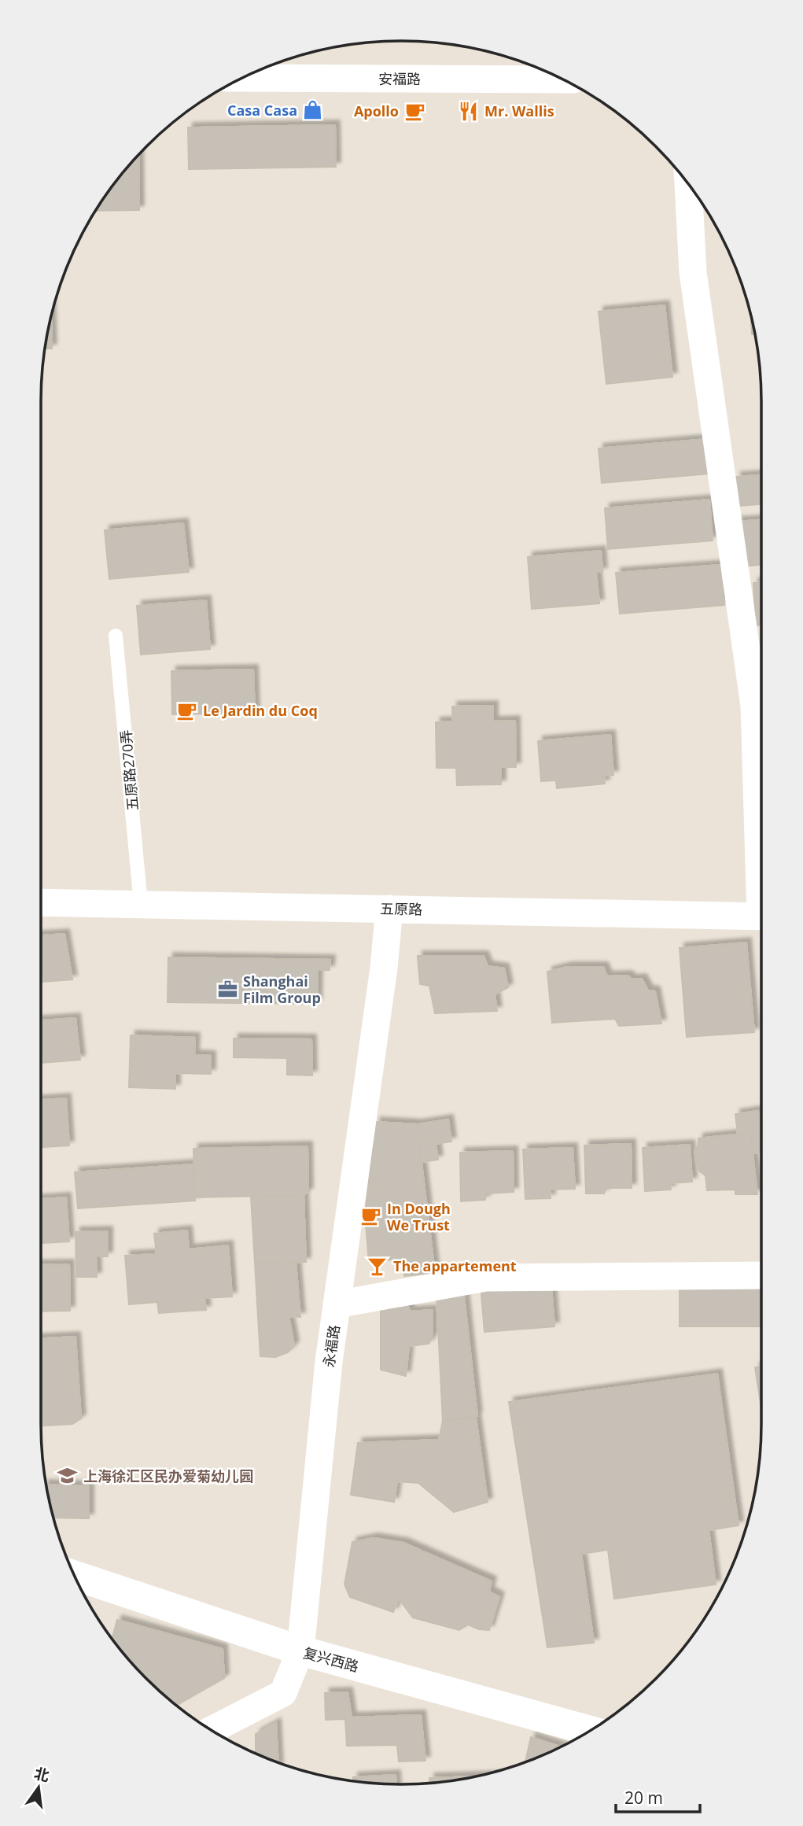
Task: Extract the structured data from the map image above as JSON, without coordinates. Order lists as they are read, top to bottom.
{
  "streets": {
    "street": [
      "安福路",
      "五原路",
      "永福路",
      "复兴西路"
    ],
    "lane": ["五原路270弄"]
  },
  "crossings": [
    ["五原路270弄", "五原路"],
    ["五原路", "永福路"],
    ["永福路", "复兴西路"]
  ],
  "places": {
    "shop": ["Casa Casa"],
    "cafe": ["Apollo", "Le Jardin du Coq", "In Dough We Trust"],
    "restaurant": ["Mr. Wallis"],
    "office": ["Shanghai Film Group"],
    "bar": ["The appartement"],
    "school or university": ["上海徐汇区民办爱菊幼儿园"]
  },
  "scale_bar": "20 m",
  "north": "top"
}
